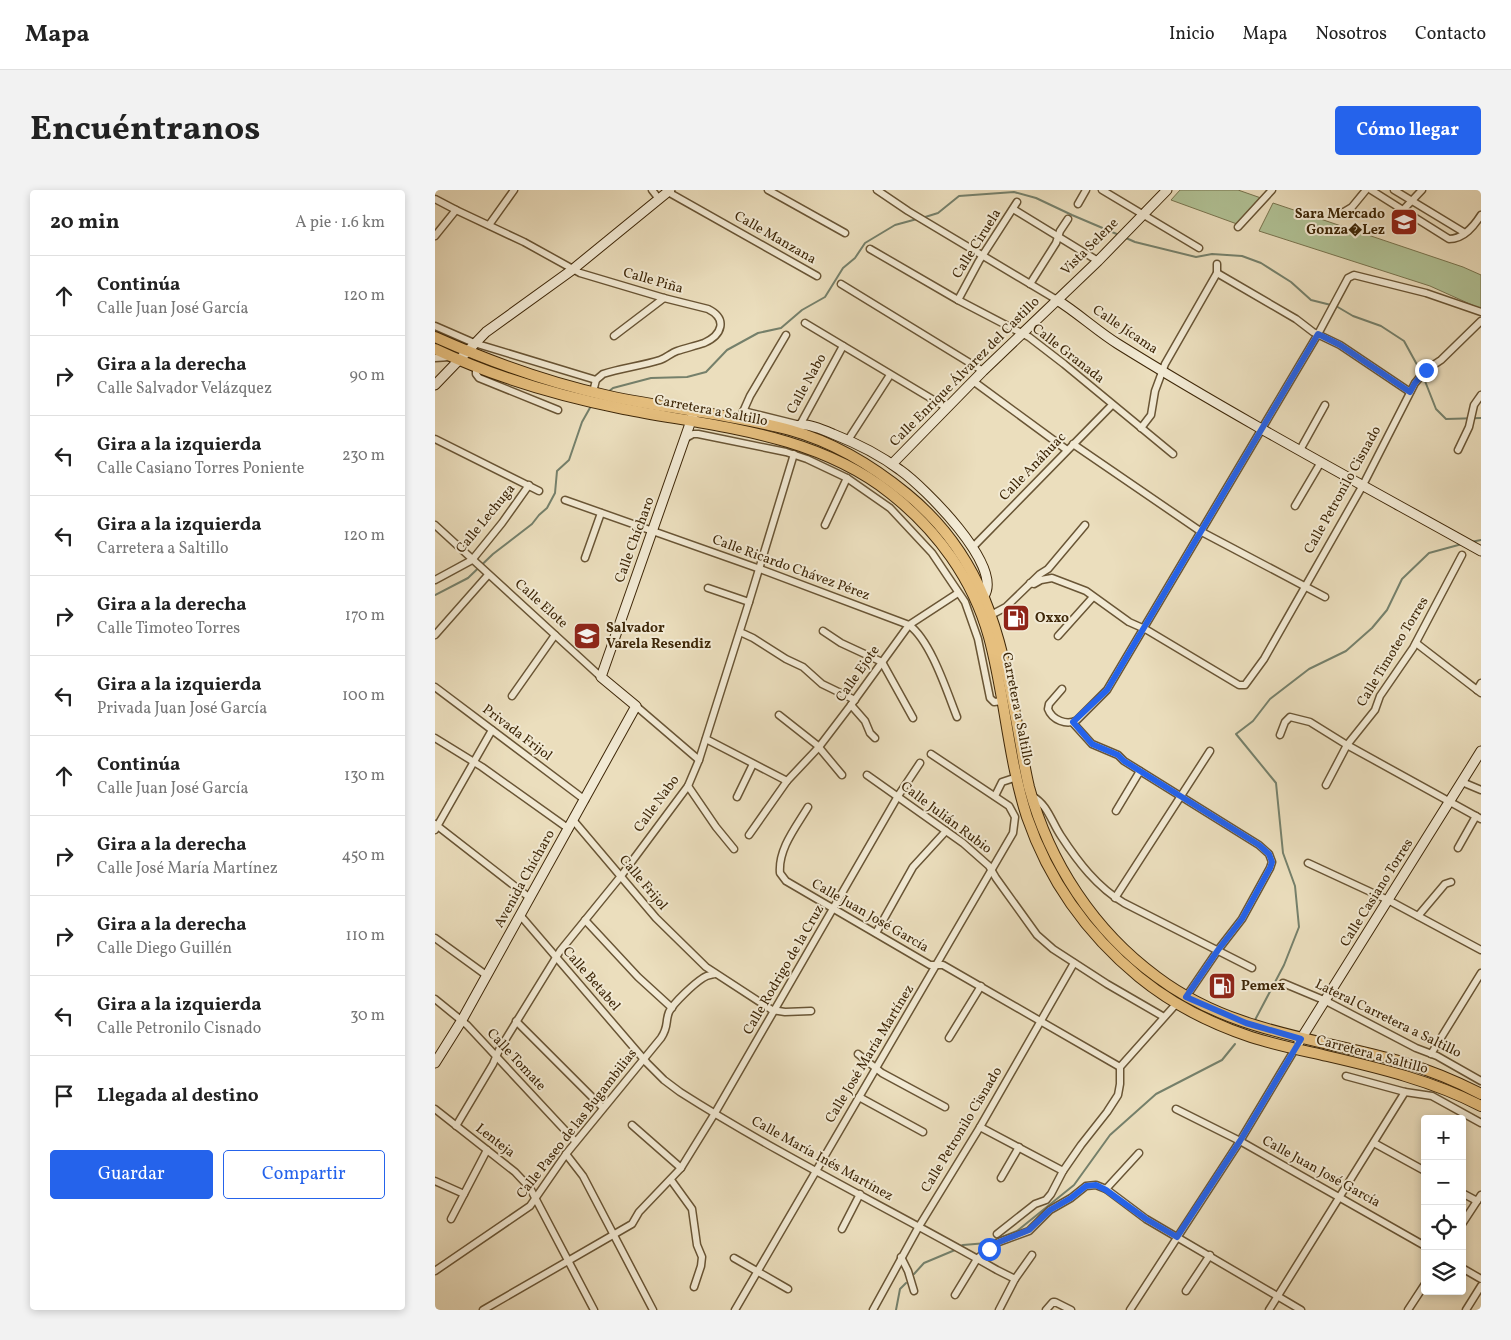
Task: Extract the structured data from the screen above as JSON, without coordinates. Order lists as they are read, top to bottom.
{
  "streets": {
    "main road": ["Carretera a Saltillo"],
    "street": [
      "Calle Manzana",
      "Calle Ciruela",
      "Vista Selene",
      "Calle Piña",
      "Calle Jícama",
      "Calle Granada",
      "Calle Enrique Álvarez del Castillo",
      "Calle Nabo",
      "Calle Anáhuac",
      "Calle Petronilo Cisnado",
      "Calle Lechuga",
      "Calle Chícharo",
      "Calle Ricardo Chávez Pérez",
      "Calle Elote",
      "Calle Timoteo Torres",
      "Calle Ejote",
      "Privada Frijol",
      "Calle Julián Rubio",
      "Avenida Chícharo",
      "Calle Frijol",
      "Calle Casiano Torres",
      "Calle Juan José García",
      "Calle Rodrigo de la Cruz",
      "Calle Betabel",
      "Lateral Carretera a Saltillo",
      "Calle José María Martínez",
      "Calle Tomate",
      "Calle Paseo de las Bugambilias",
      "Lenteja",
      "Calle María Inés Martínez"
    ]
  },
  "crossings": [
    ["Calle Ciruela", "Calle Jícama"],
    ["Calle Ciruela", "Calle Granada"],
    ["Vista Selene", "Calle Jícama"],
    ["Vista Selene", "Calle Enrique Álvarez del Castillo"],
    ["Calle Jícama", "Calle Enrique Álvarez del Castillo"],
    ["Calle Jícama", "Calle Petronilo Cisnado"],
    ["Calle Granada", "Calle Enrique Álvarez del Castillo"],
    ["Calle Granada", "Calle Anáhuac"],
    ["Calle Nabo", "Carretera a Saltillo"],
    ["Calle Nabo", "Calle Ricardo Chávez Pérez"],
    ["Calle Nabo", "Calle Elote"],
    ["Calle Nabo", "Calle Frijol"],
    ["Calle Nabo", "Calle Betabel"],
    ["Calle Nabo", "Calle Tomate"],
    ["Calle Nabo", "Lenteja"],
    ["Carretera a Saltillo", "Calle Chícharo"],
    ["Carretera a Saltillo", "Calle Casiano Torres"],
    ["Calle Petronilo Cisnado", "Calle Julián Rubio"],
    ["Calle Petronilo Cisnado", "Calle Juan José García"],
    ["Calle Petronilo Cisnado", "Calle María Inés Martínez"],
    ["Calle Lechuga", "Calle Elote"],
    ["Calle Chícharo", "Calle Ricardo Chávez Pérez"],
    ["Calle Chícharo", "Calle Elote"],
    ["Calle Ricardo Chávez Pérez", "Calle Ejote"],
    ["Calle Elote", "Avenida Chícharo"],
    ["Privada Frijol", "Avenida Chícharo"],
    ["Calle Julián Rubio", "Calle Rodrigo de la Cruz"],
    ["Calle Julián Rubio", "Calle José María Martínez"],
    ["Avenida Chícharo", "Calle Frijol"],
    ["Avenida Chícharo", "Calle Betabel"],
    ["Avenida Chícharo", "Calle Tomate"],
    ["Calle Frijol", "Calle Rodrigo de la Cruz"],
    ["Calle Casiano Torres", "Lateral Carretera a Saltillo"],
    ["Calle Juan José García", "Calle Rodrigo de la Cruz"],
    ["Calle Juan José García", "Calle José María Martínez"],
    ["Calle Rodrigo de la Cruz", "Lenteja"],
    ["Calle Rodrigo de la Cruz", "Calle María Inés Martínez"],
    ["Calle Betabel", "Calle Paseo de las Bugambilias"],
    ["Calle Betabel", "Calle María Inés Martínez"],
    ["Calle José María Martínez", "Calle María Inés Martínez"],
    ["Calle Tomate", "Calle Paseo de las Bugambilias"],
    ["Calle Paseo de las Bugambilias", "Lenteja"],
    ["Calle Paseo de las Bugambilias", "Calle María Inés Martínez"]
  ],
  "places": {
    "school or university": ["Sara Mercado Gonza�Lez", "Salvador Varela Resendiz"],
    "fuel station": ["Oxxo", "Pemex"]
  },
  "page": {
    "header": "Mapa",
    "nav": [
      "Inicio",
      "Mapa",
      "Nosotros",
      "Contacto"
    ],
    "title": "Encuéntranos",
    "buttons": [
      "Cómo llegar",
      ["Guardar", "Compartir"]
    ],
    "heading": ["20 min", "A pie · 1.6 km"],
    "list": [
      ["Continúa", "Calle Juan José García", "120 m"],
      ["Gira a la derecha", "Calle Salvador Velázquez", "90 m"],
      ["Gira a la izquierda", "Calle Casiano Torres Poniente", "230 m"],
      ["Gira a la izquierda", "Carretera a Saltillo", "120 m"],
      ["Gira a la derecha", "Calle Timoteo Torres", "170 m"],
      ["Gira a la izquierda", "Privada Juan José García", "100 m"],
      ["Continúa", "Calle Juan José García", "130 m"],
      ["Gira a la derecha", "Calle José María Martínez", "450 m"],
      ["Gira a la derecha", "Calle Diego Guillén", "110 m"],
      ["Gira a la izquierda", "Calle Petronilo Cisnado", "30 m"],
      "Llegada al destino"
    ],
    "map_buttons": ["+", "−"]
  }
}
